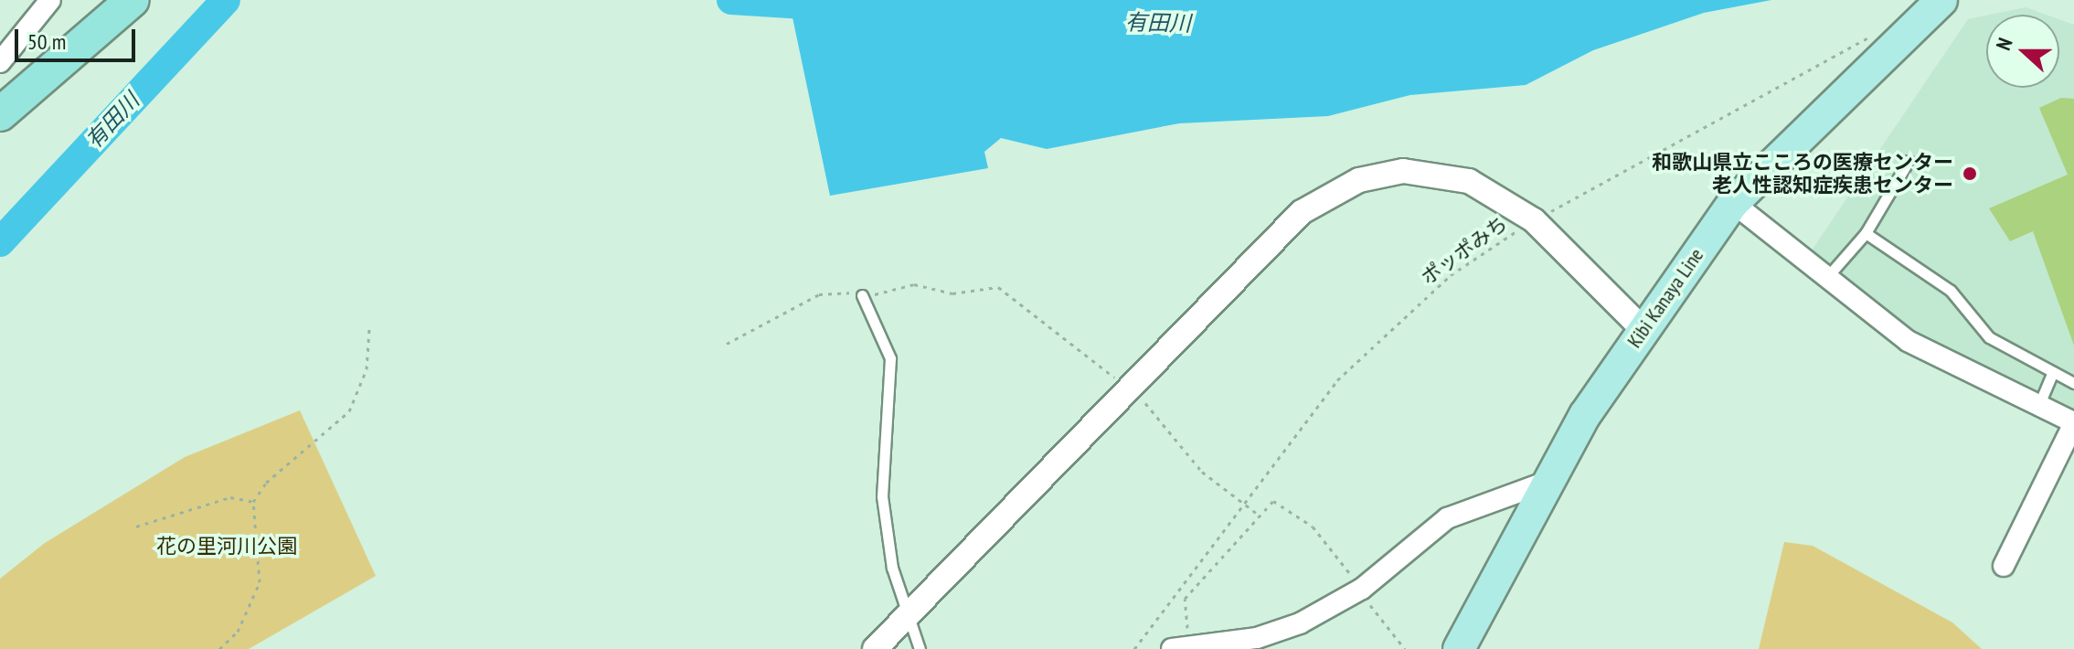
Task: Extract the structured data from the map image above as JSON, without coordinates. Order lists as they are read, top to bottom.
{
  "streets": {
    "main road": ["Kibi Kanaya Line"],
    "path": ["ポッポみち"]
  },
  "water": ["有田川"],
  "parks": ["花の里河川公園"],
  "places": ["和歌山県立こころの医療センター 老人性認知症疾患センター"],
  "scale_bar": "50 m",
  "north": "left"
}
